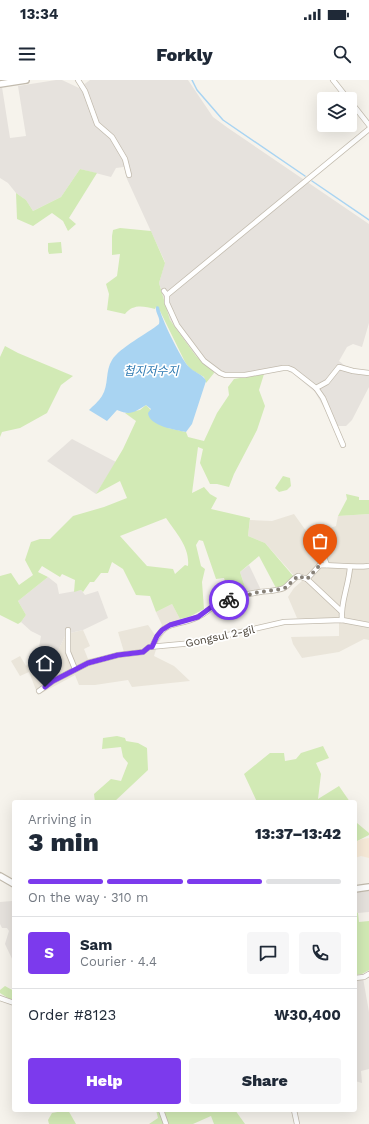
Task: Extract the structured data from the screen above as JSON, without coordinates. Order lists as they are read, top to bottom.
{
  "streets": {
    "street": ["Gongsul 2-gil"]
  },
  "water": ["첩지저수지"],
  "page": {
    "status": "13:34",
    "header": "Forkly",
    "heading": ["3 min", "Arriving in", "13:37–13:42"],
    "panel": [
      "Sam",
      "Courier · 4.4",
      "Order #8123",
      "₩30,400"
    ],
    "bar": "On the way · 310 m",
    "round": "S",
    "buttons": ["Help", "Share"]
  }
}
